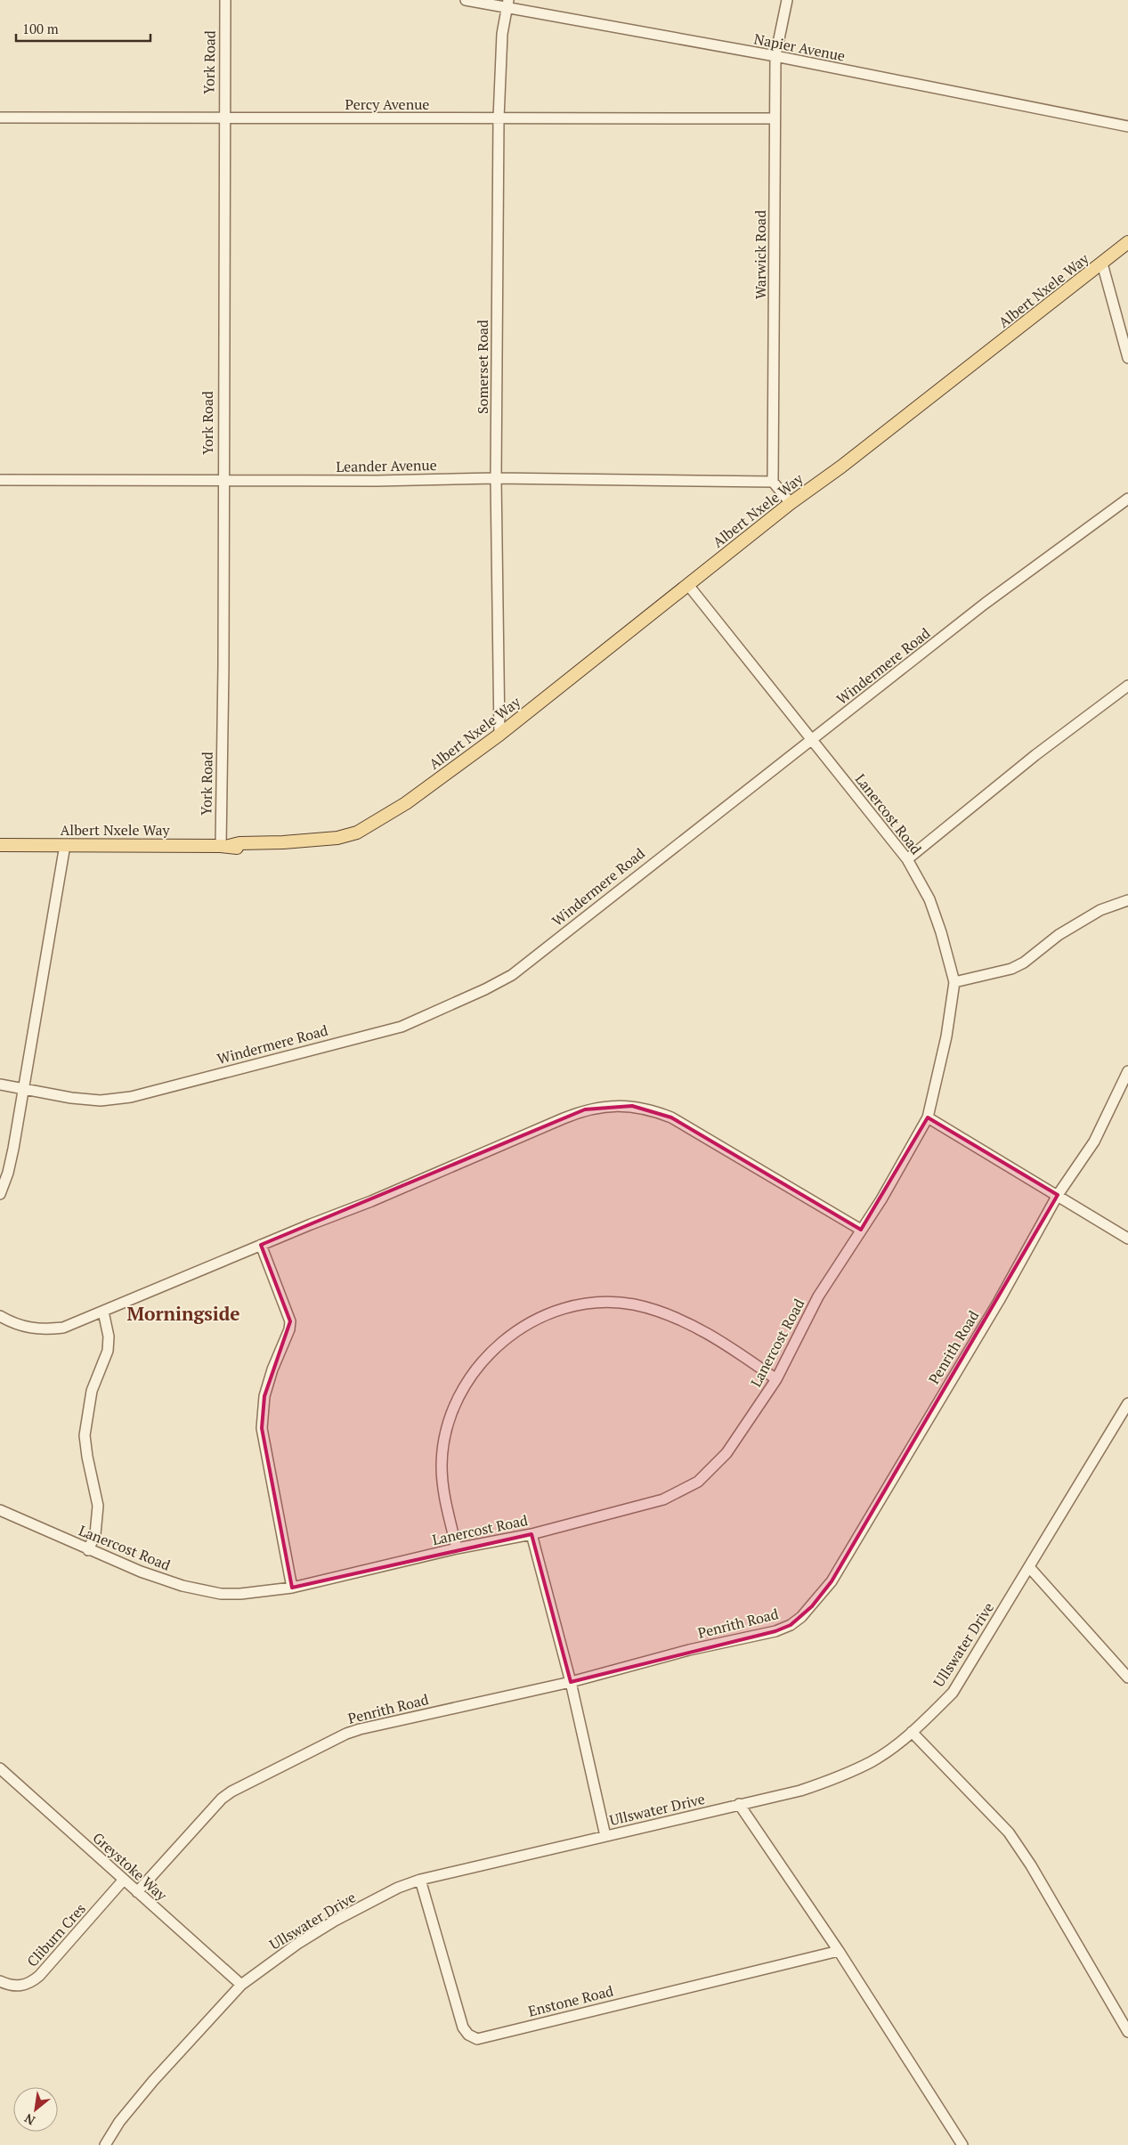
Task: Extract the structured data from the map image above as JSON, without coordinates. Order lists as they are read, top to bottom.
{
  "streets": {
    "main road": ["Albert Nxele Way"],
    "street": [
      "Napier Avenue",
      "York Road",
      "Percy Avenue",
      "Warwick Road",
      "Somerset Road",
      "Leander Avenue",
      "Windermere Road",
      "Lanercost Road",
      "Penrith Road",
      "Ullswater Drive",
      "Greystoke Way",
      "Cliburn Cres",
      "Enstone Road"
    ]
  },
  "crossings": [
    ["Napier Avenue", "Warwick Road"],
    ["Napier Avenue", "Somerset Road"],
    ["York Road", "Percy Avenue"],
    ["York Road", "Albert Nxele Way"],
    ["York Road", "Leander Avenue"],
    ["Percy Avenue", "Warwick Road"],
    ["Percy Avenue", "Somerset Road"],
    ["Warwick Road", "Leander Avenue"],
    ["Albert Nxele Way", "Somerset Road"],
    ["Albert Nxele Way", "Lanercost Road"],
    ["Somerset Road", "Leander Avenue"],
    ["Windermere Road", "Lanercost Road"],
    ["Penrith Road", "Greystoke Way"],
    ["Ullswater Drive", "Greystoke Way"],
    ["Ullswater Drive", "Enstone Road"],
    ["Greystoke Way", "Cliburn Cres"]
  ],
  "districts": ["Morningside"],
  "scale_bar": "100 m",
  "north": "bottom left"
}
